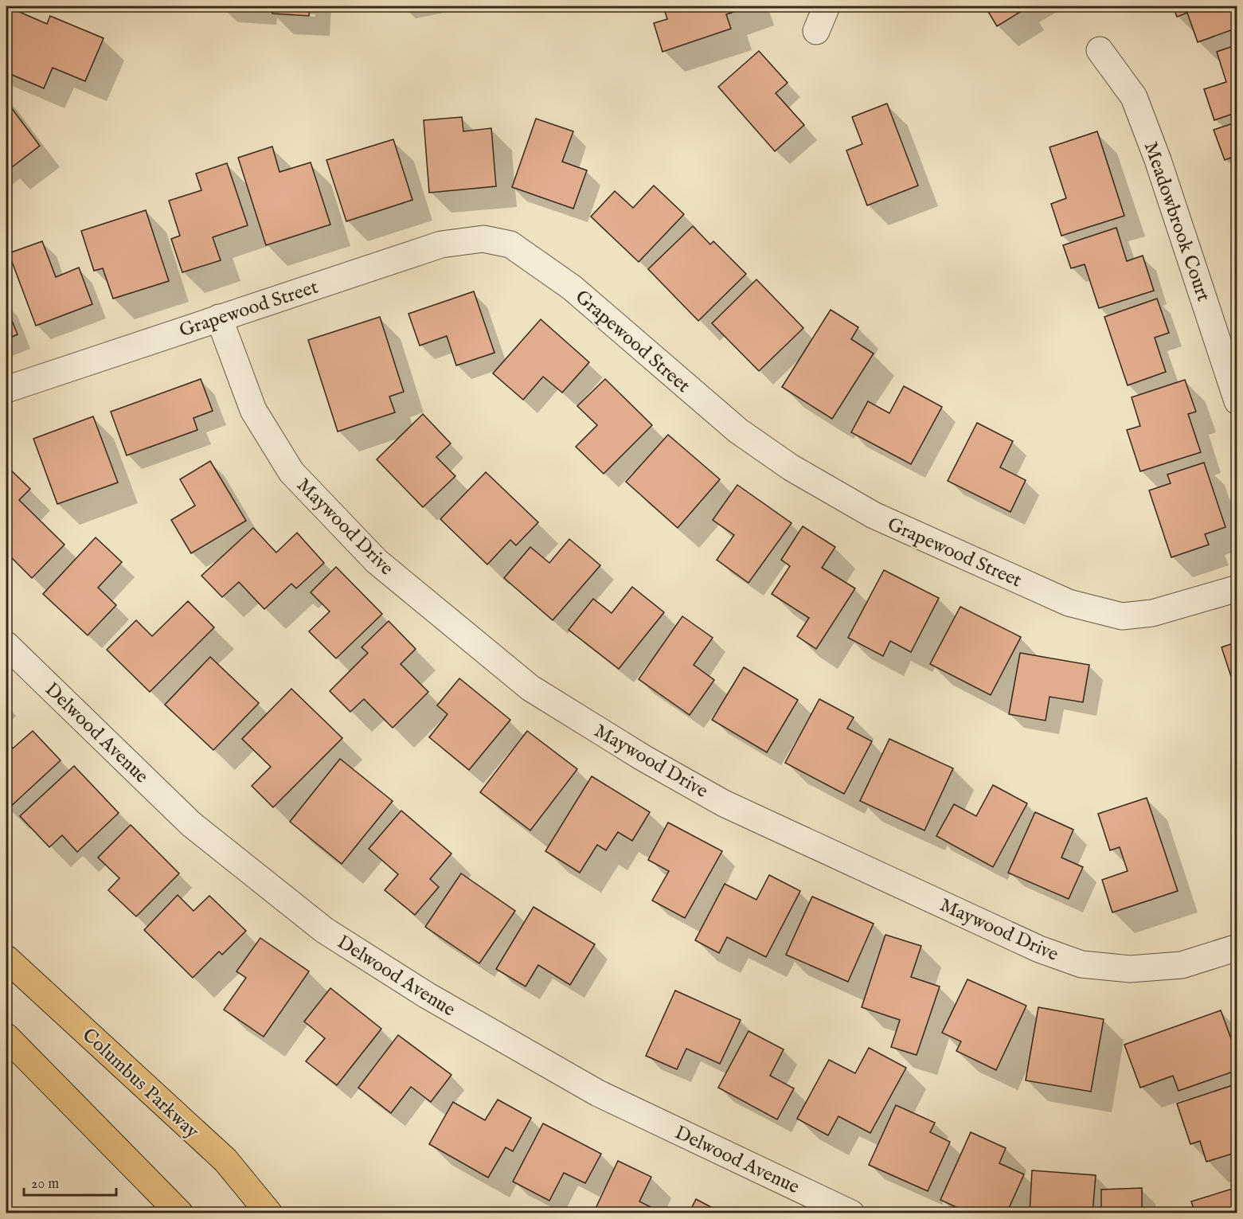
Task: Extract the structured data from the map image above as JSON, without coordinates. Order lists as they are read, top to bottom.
{
  "streets": {
    "main road": ["Columbus Parkway"],
    "street": [
      "Meadowbrook Court",
      "Grapewood Street",
      "Maywood Drive",
      "Delwood Avenue"
    ]
  },
  "crossings": [
    ["Grapewood Street", "Maywood Drive"]
  ],
  "scale_bar": "20 m"
}
